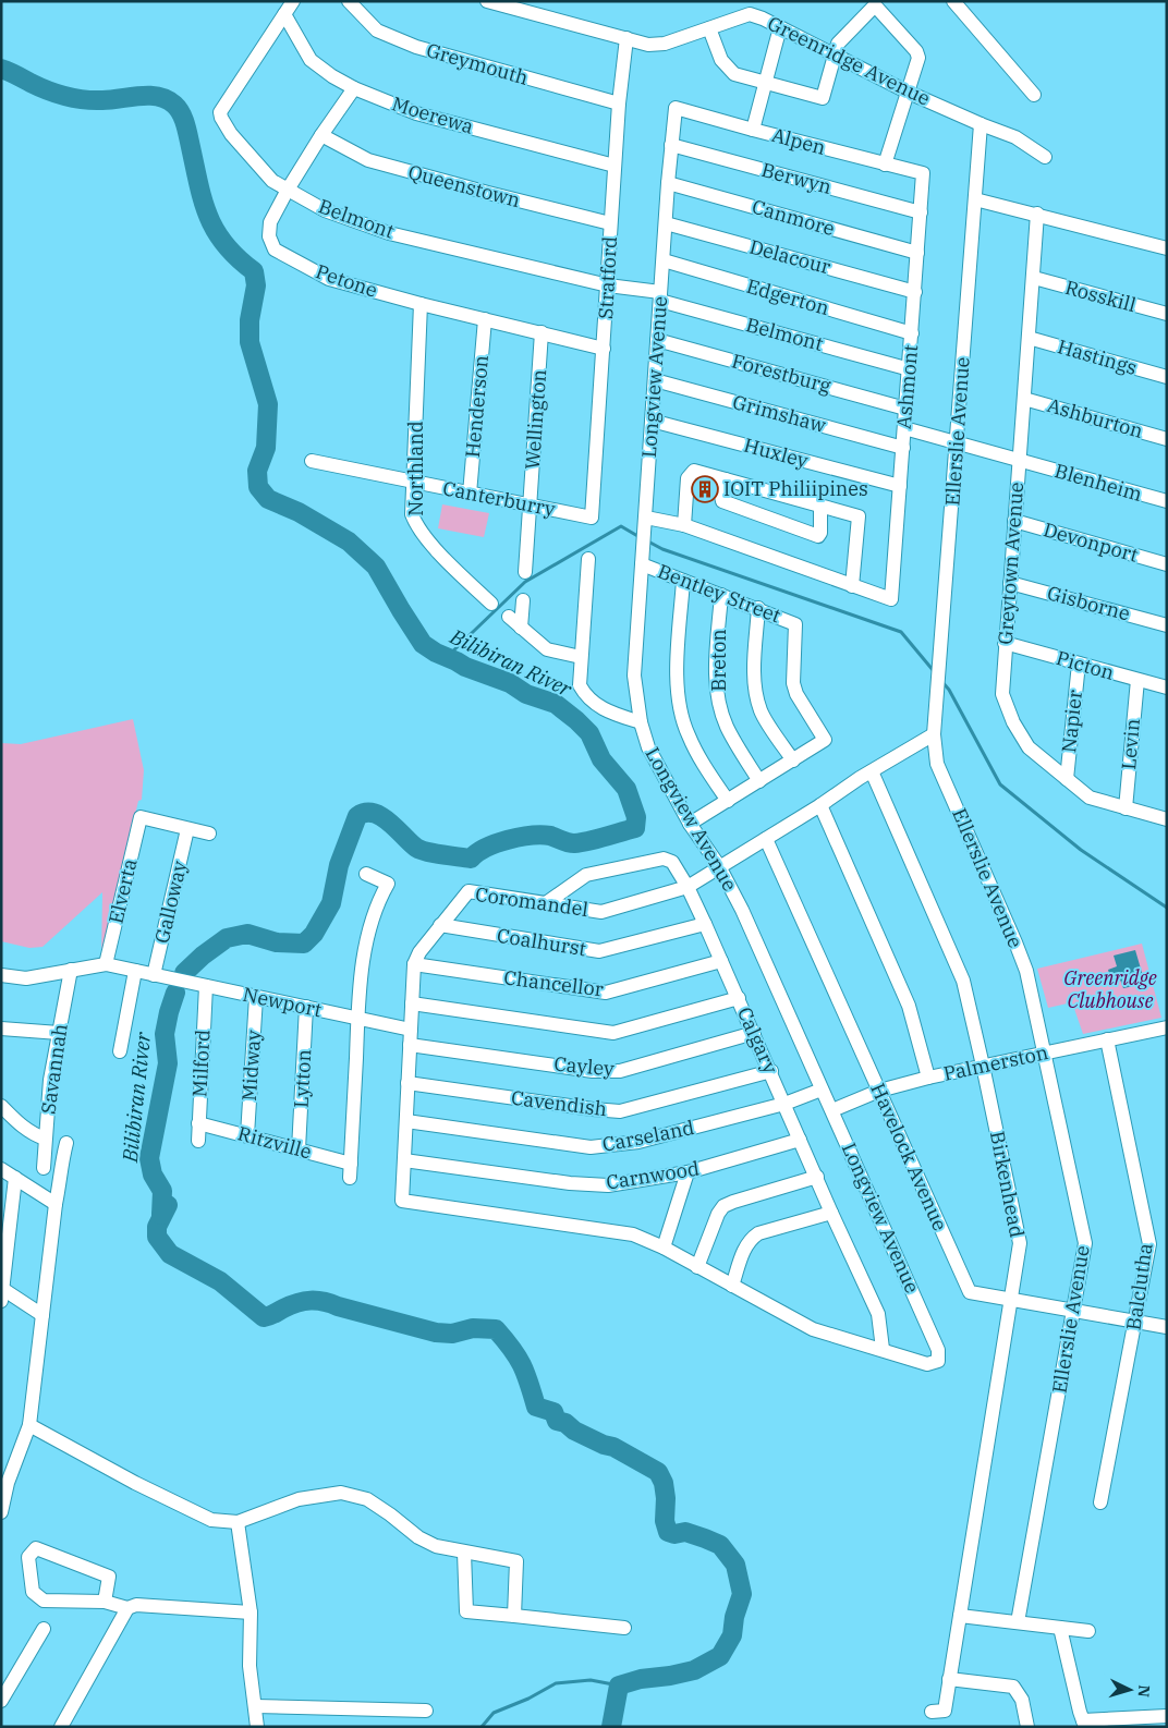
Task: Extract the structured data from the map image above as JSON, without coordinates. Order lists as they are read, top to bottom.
{
  "streets": {
    "street": [
      "Greenridge Avenue",
      "Greymouth",
      "Moerewa",
      "Alpen",
      "Berwyn",
      "Queenstown",
      "Canmore",
      "Belmont",
      "Delacour",
      "Stratford",
      "Petone",
      "Rosskill",
      "Edgerton",
      "Hastings",
      "Forestburg",
      "Longview Avenue",
      "Ashmont",
      "Henderson",
      "Grimshaw",
      "Ashburton",
      "Wellington",
      "Ellerslie Avenue",
      "Huxley",
      "Northland",
      "Blenheim",
      "Canterburry",
      "Devonport",
      "Greytown Avenue",
      "Bentley Street",
      "Gisborne",
      "Breton",
      "Picton",
      "Napier",
      "Levin",
      "Elverta",
      "Galloway",
      "Coromandel",
      "Coalhurst",
      "Chancellor",
      "Newport",
      "Calgary",
      "Milford",
      "Palmerston",
      "Midway",
      "Cayley",
      "Savannah",
      "Lytton",
      "Cavendish",
      "Carseland",
      "Ritzville",
      "Havelock Avenue",
      "Carnwood",
      "Birkenhead",
      "Balclutha"
    ]
  },
  "crossings": [
    ["Greenridge Avenue", "Stratford"],
    ["Greenridge Avenue", "Ellerslie Avenue"],
    ["Greymouth", "Stratford"],
    ["Moerewa", "Belmont"],
    ["Moerewa", "Stratford"],
    ["Moerewa", "Petone"],
    ["Alpen", "Longview Avenue"],
    ["Alpen", "Ashmont"],
    ["Berwyn", "Longview Avenue"],
    ["Berwyn", "Ashmont"],
    ["Queenstown", "Stratford"],
    ["Queenstown", "Petone"],
    ["Canmore", "Longview Avenue"],
    ["Canmore", "Ashmont"],
    ["Belmont", "Stratford"],
    ["Belmont", "Petone"],
    ["Belmont", "Longview Avenue"],
    ["Belmont", "Ashmont"],
    ["Delacour", "Longview Avenue"],
    ["Delacour", "Ashmont"],
    ["Stratford", "Petone"],
    ["Stratford", "Canterburry"],
    ["Petone", "Henderson"],
    ["Petone", "Wellington"],
    ["Petone", "Northland"],
    ["Rosskill", "Greytown Avenue"],
    ["Edgerton", "Longview Avenue"],
    ["Edgerton", "Ashmont"],
    ["Hastings", "Greytown Avenue"],
    ["Forestburg", "Longview Avenue"],
    ["Forestburg", "Ashmont"],
    ["Longview Avenue", "Grimshaw"],
    ["Longview Avenue", "Huxley"],
    ["Longview Avenue", "Bentley Street"],
    ["Longview Avenue", "Coromandel"],
    ["Longview Avenue", "Calgary"],
    ["Longview Avenue", "Palmerston"],
    ["Longview Avenue", "Carseland"],
    ["Ashmont", "Grimshaw"],
    ["Ashmont", "Huxley"],
    ["Ashmont", "Blenheim"],
    ["Henderson", "Canterburry"],
    ["Ashburton", "Greytown Avenue"],
    ["Wellington", "Canterburry"],
    ["Ellerslie Avenue", "Blenheim"],
    ["Ellerslie Avenue", "Coromandel"],
    ["Ellerslie Avenue", "Palmerston"],
    ["Ellerslie Avenue", "Havelock Avenue"],
    ["Northland", "Canterburry"],
    ["Blenheim", "Greytown Avenue"],
    ["Devonport", "Greytown Avenue"],
    ["Greytown Avenue", "Gisborne"],
    ["Greytown Avenue", "Picton"],
    ["Greytown Avenue", "Napier"],
    ["Greytown Avenue", "Levin"],
    ["Bentley Street", "Breton"],
    ["Picton", "Napier"],
    ["Picton", "Levin"],
    ["Elverta", "Galloway"],
    ["Elverta", "Newport"],
    ["Galloway", "Newport"],
    ["Coromandel", "Coalhurst"],
    ["Coromandel", "Chancellor"],
    ["Coromandel", "Newport"],
    ["Coromandel", "Calgary"],
    ["Coromandel", "Cayley"],
    ["Coromandel", "Cavendish"],
    ["Coromandel", "Carseland"],
    ["Coromandel", "Havelock Avenue"],
    ["Coromandel", "Carnwood"],
    ["Coromandel", "Birkenhead"],
    ["Coalhurst", "Calgary"],
    ["Chancellor", "Calgary"],
    ["Newport", "Milford"],
    ["Newport", "Midway"],
    ["Newport", "Savannah"],
    ["Newport", "Lytton"],
    ["Calgary", "Cayley"],
    ["Calgary", "Cavendish"],
    ["Calgary", "Carseland"],
    ["Calgary", "Carnwood"],
    ["Milford", "Ritzville"],
    ["Palmerston", "Havelock Avenue"],
    ["Palmerston", "Birkenhead"],
    ["Palmerston", "Balclutha"],
    ["Midway", "Ritzville"],
    ["Lytton", "Ritzville"],
    ["Havelock Avenue", "Birkenhead"],
    ["Havelock Avenue", "Balclutha"]
  ],
  "water": ["Bilibiran River"],
  "parks": ["Greenridge Clubhouse"],
  "places": {
    "building": ["IOIT Philiipines"]
  },
  "north": "right"
}
